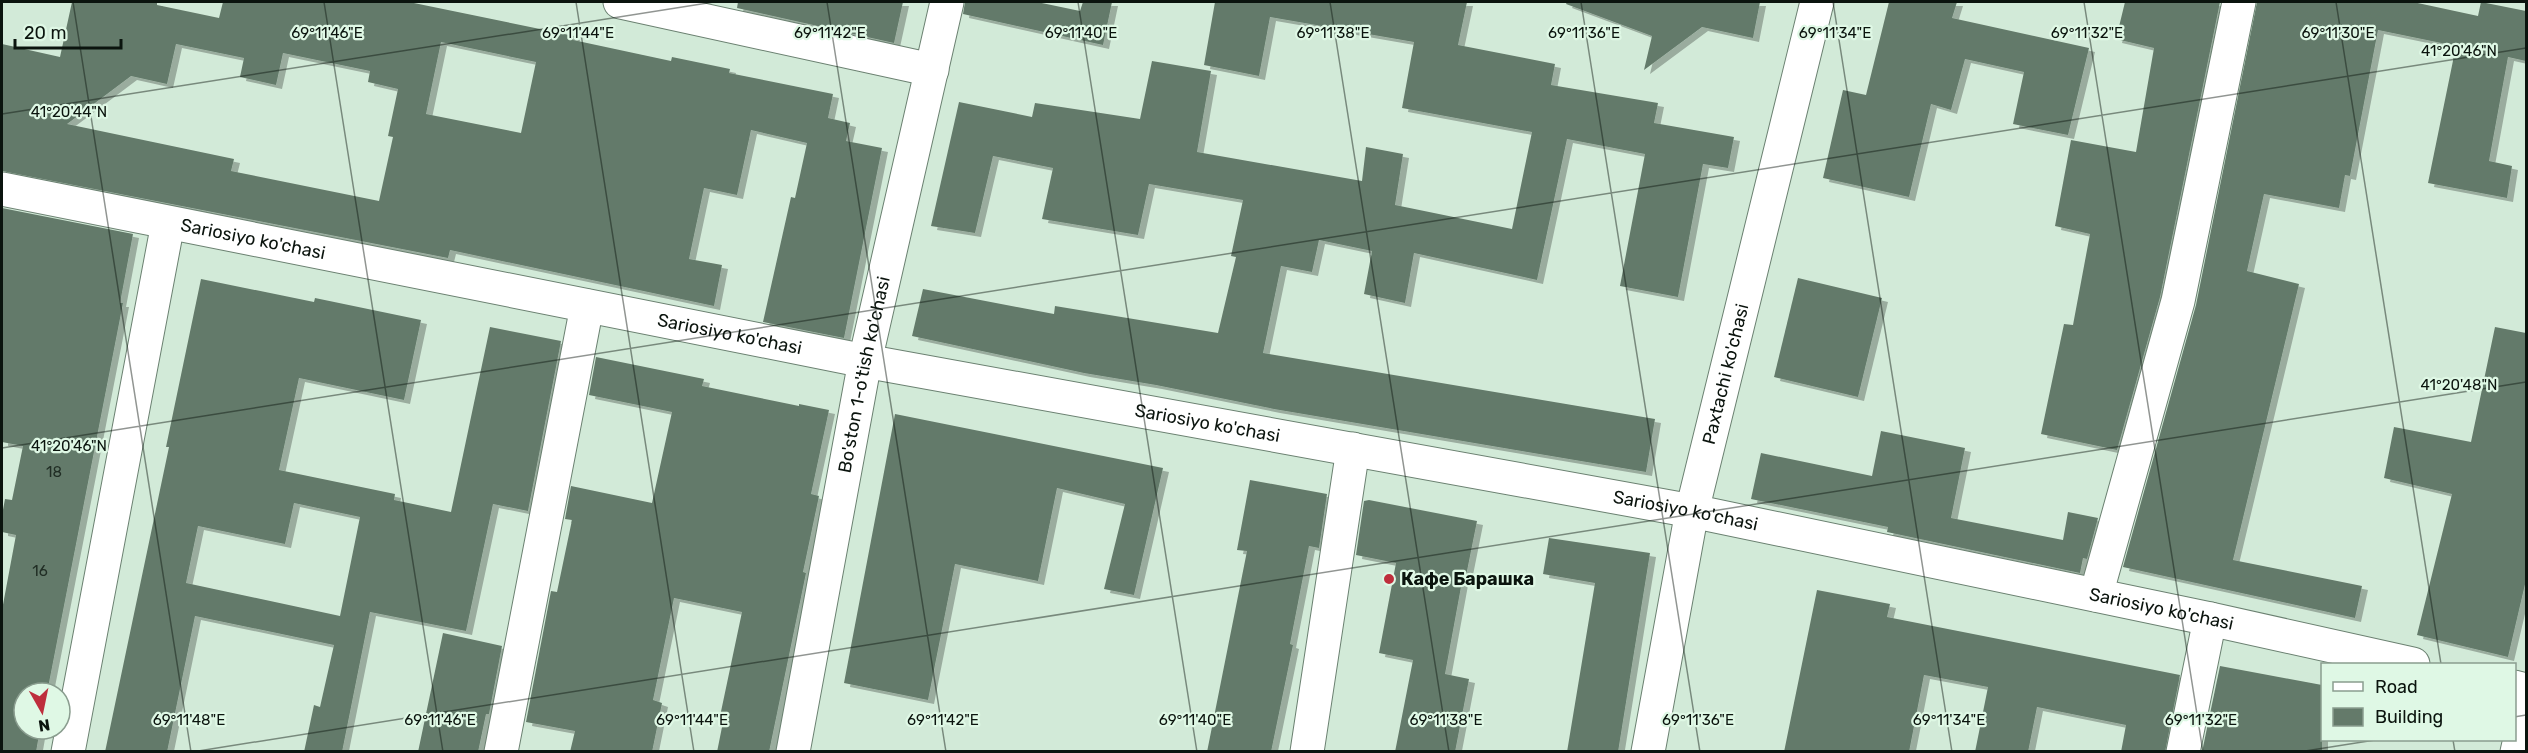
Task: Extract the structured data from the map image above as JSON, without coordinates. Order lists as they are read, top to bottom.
{
  "streets": {
    "street": ["Sariosiyo ko'chasi", "Bo'ston 1-o'tish ko'chasi", "Paxtachi ko'chasi"]
  },
  "crossings": [
    ["Sariosiyo ko'chasi", "Bo'ston 1-o'tish ko'chasi"],
    ["Sariosiyo ko'chasi", "Paxtachi ko'chasi"]
  ],
  "places": ["Кафе Барашка"],
  "house_numbers": ["18", "16"],
  "legend": ["Road", "Building"],
  "scale_bar": "20 m",
  "north": "bottom",
  "coordinates": [
    "69°11'44\"E",
    "69°11'34\"E",
    "69°11'32\"E",
    "69°11'46\"E",
    "69°11'42\"E",
    "69°11'40\"E",
    "69°11'38\"E",
    "69°11'36\"E",
    "69°11'30\"E",
    "41°20'46\"N",
    "41°20'44\"N",
    "41°20'48\"N",
    "69°11'48\"E"
  ]
}
